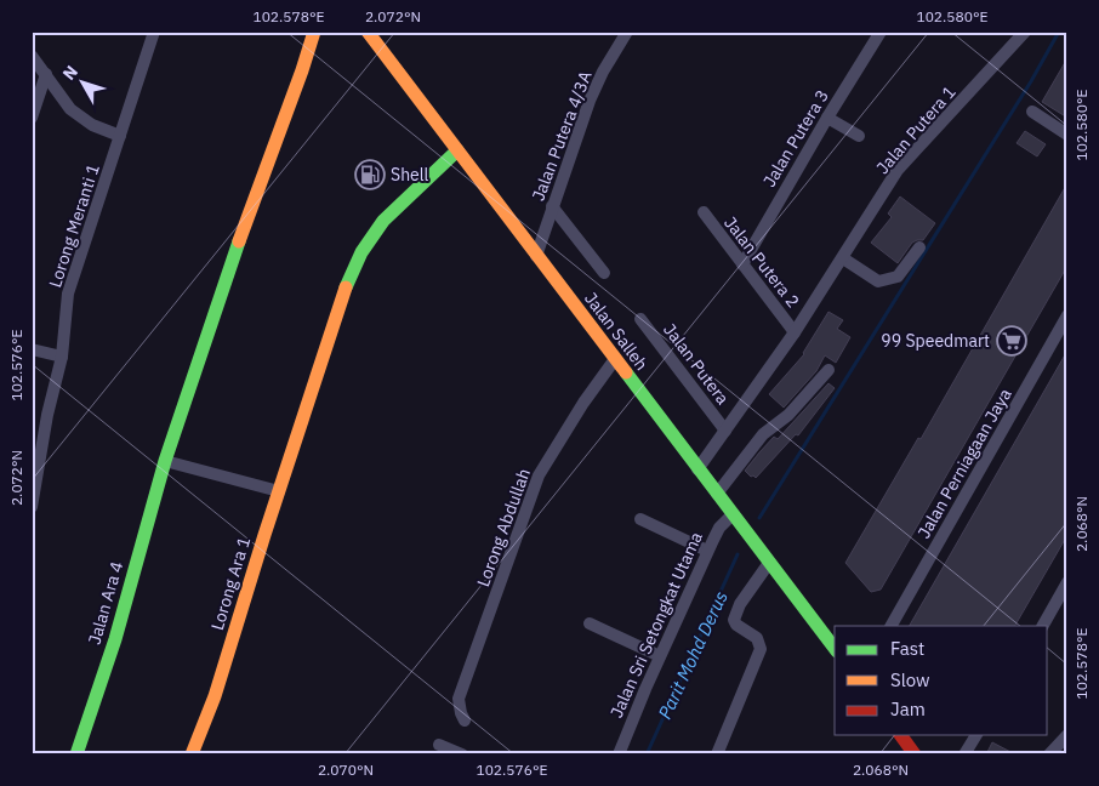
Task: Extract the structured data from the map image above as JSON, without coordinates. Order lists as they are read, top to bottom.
{
  "streets": {
    "street": [
      "Jalan Putera 1",
      "Jalan Putera 4/3A",
      "Jalan Putera 3",
      "Lorong Meranti 1",
      "Jalan Putera 2",
      "Jalan Salleh",
      "Jalan Putera",
      "Jalan Perniagaan Jaya",
      "Lorong Abdullah",
      "Lorong Ara 1",
      "Jalan Ara 4",
      "Jalan Sri Setongkat Utama"
    ]
  },
  "crossings": [
    ["Jalan Putera 1", "Jalan Putera 2"],
    ["Jalan Putera 1", "Jalan Salleh"],
    ["Jalan Putera 1", "Jalan Putera"],
    ["Jalan Putera 4/3A", "Jalan Salleh"],
    ["Jalan Putera 3", "Jalan Putera 2"],
    ["Jalan Salleh", "Lorong Abdullah"],
    ["Jalan Salleh", "Lorong Ara 1"],
    ["Jalan Salleh", "Jalan Sri Setongkat Utama"]
  ],
  "water": ["Parit Mohd Derus"],
  "places": {
    "fuel station": ["Shell"],
    "supermarket": ["99 Speedmart"]
  },
  "legend": ["Fast", "Slow", "Jam"],
  "north": "top left",
  "coordinates": [
    "102.578°E",
    "2.072°N",
    "102.580°E",
    "102.576°E",
    "2.068°N",
    "2.070°N"
  ]
}
